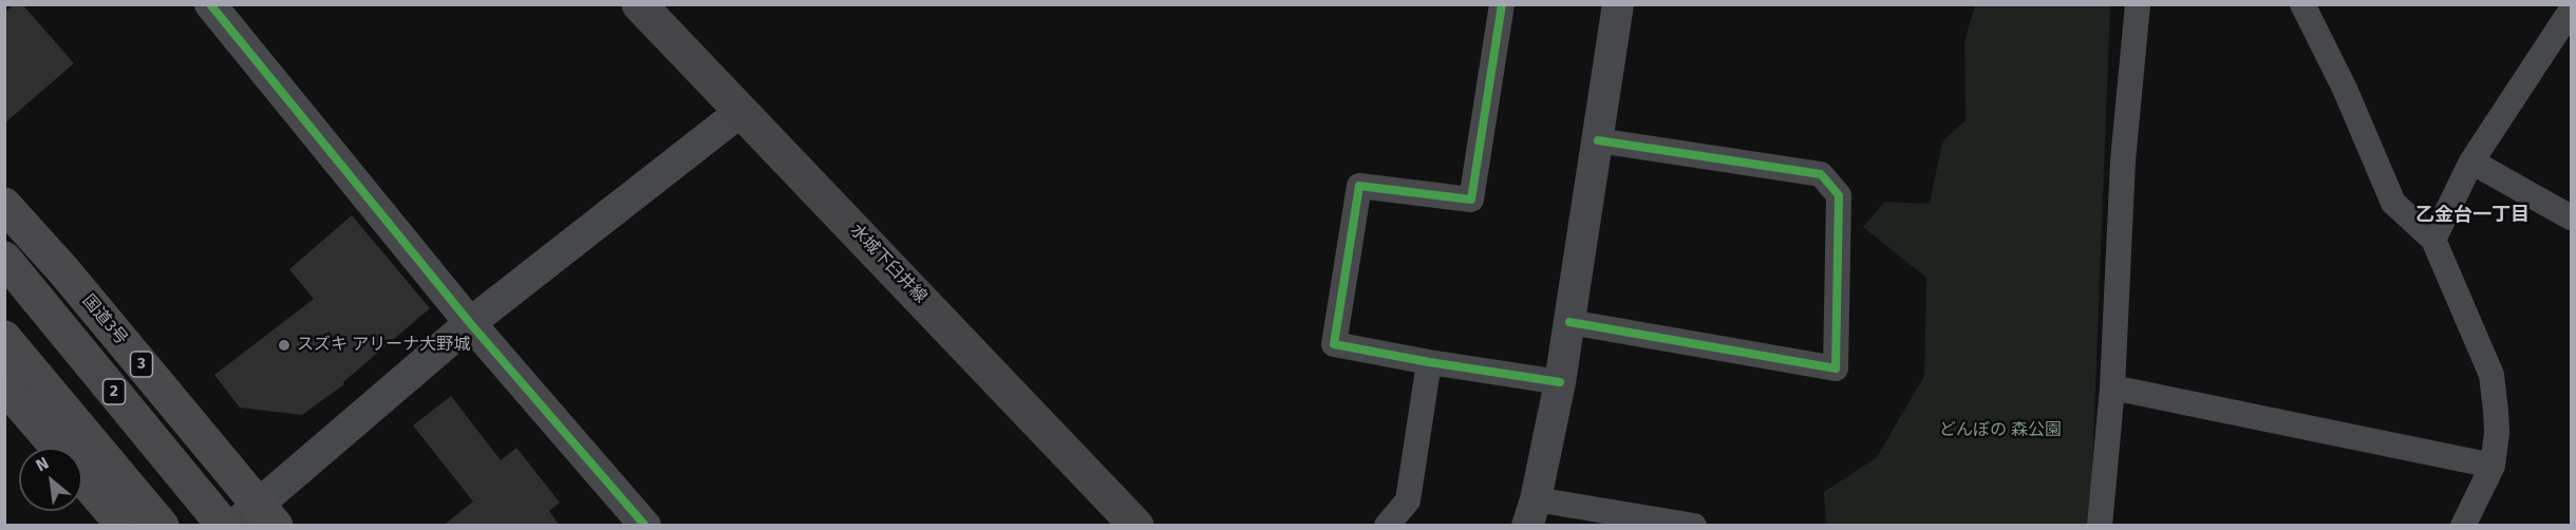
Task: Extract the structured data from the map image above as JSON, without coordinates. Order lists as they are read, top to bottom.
{
  "streets": {
    "highway": ["国道3号", "3", "2"],
    "main road": ["水城下臼井線"]
  },
  "districts": ["乙金台一丁目"],
  "parks": ["どんぽの 森公園"],
  "places": ["スズキ アリーナ大野城"],
  "north": "top left"
}
